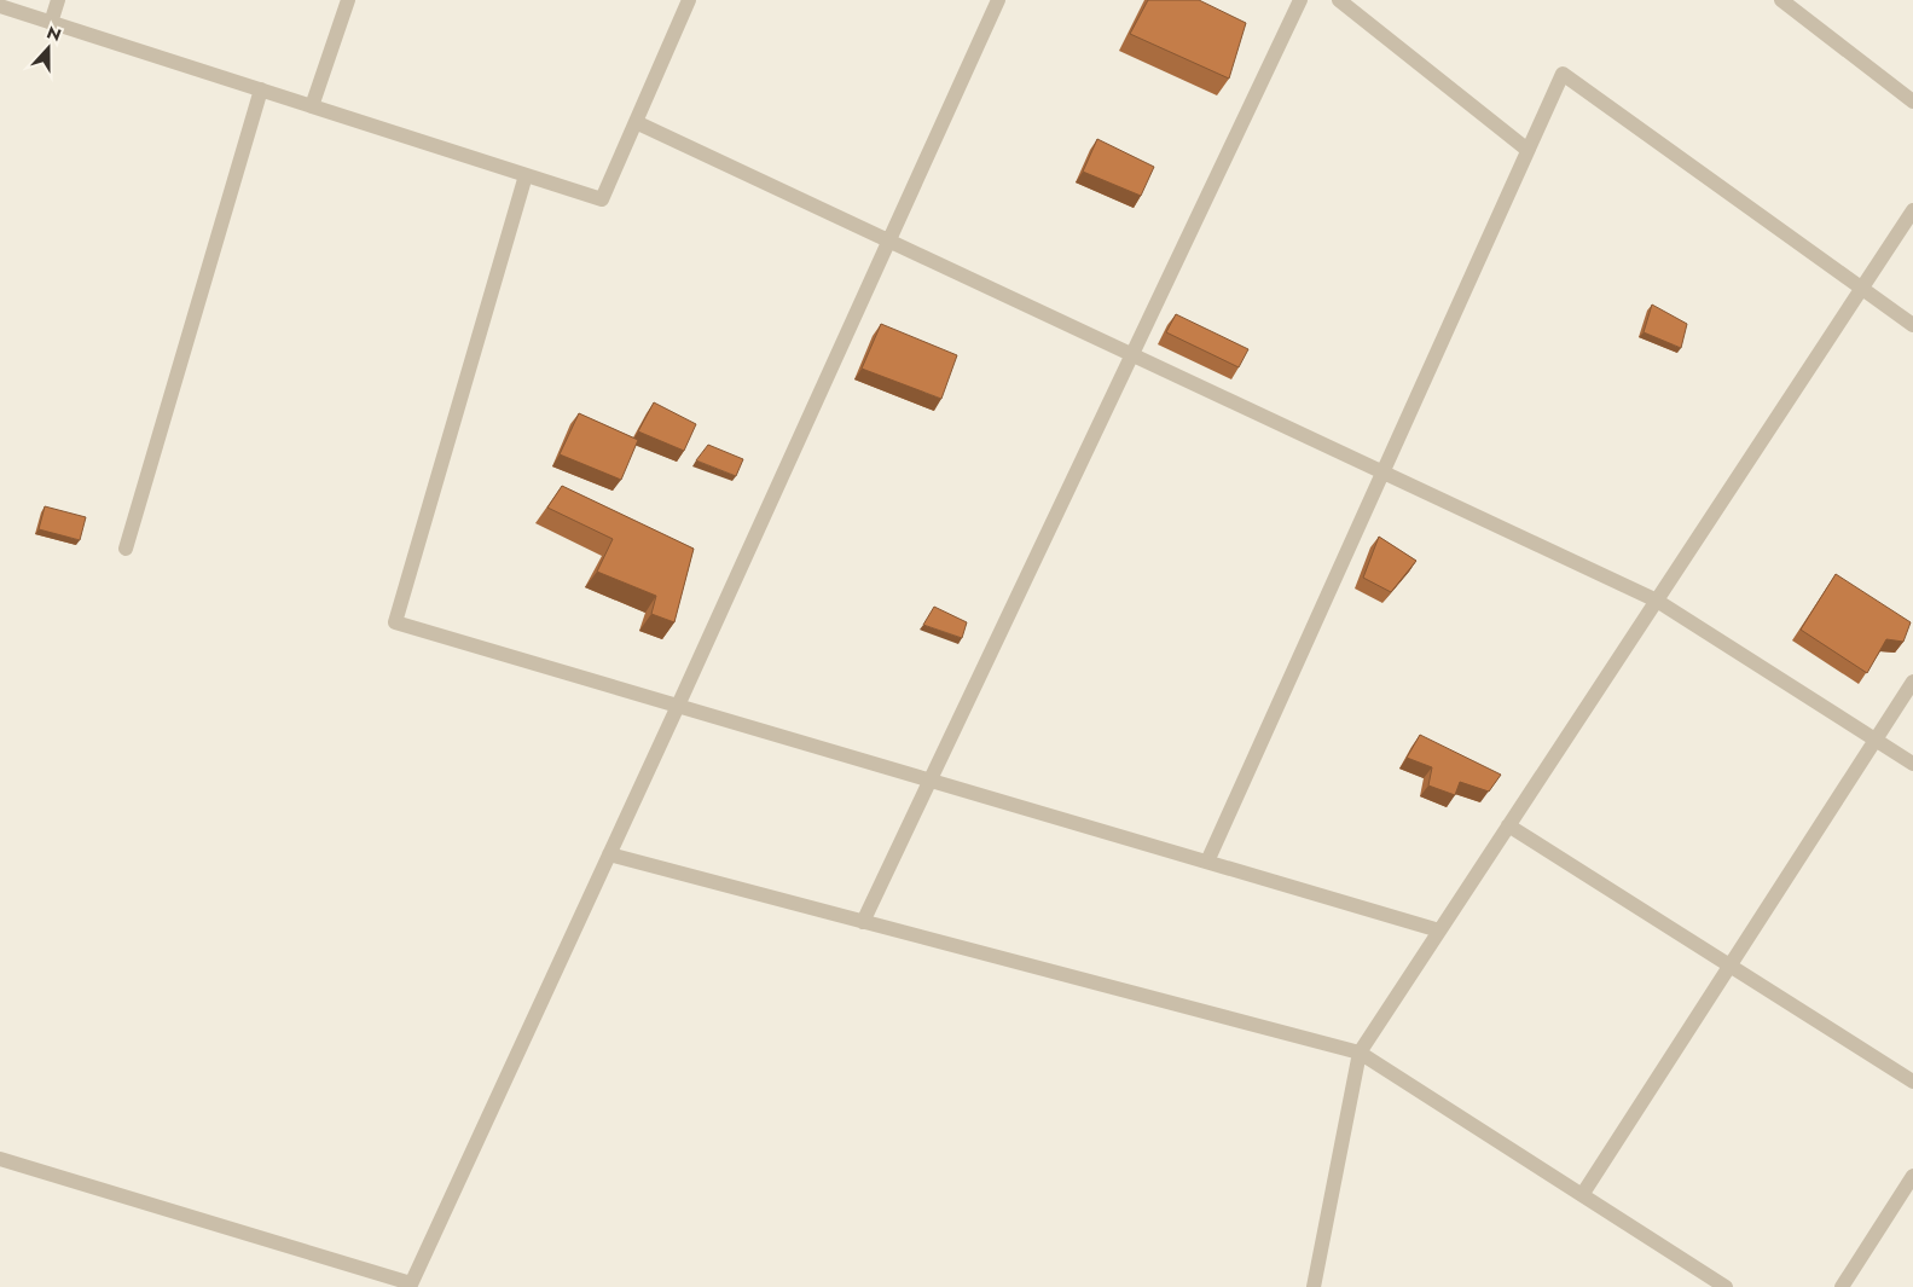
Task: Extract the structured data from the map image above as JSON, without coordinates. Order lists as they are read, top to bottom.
{
  "north": "top"
}
